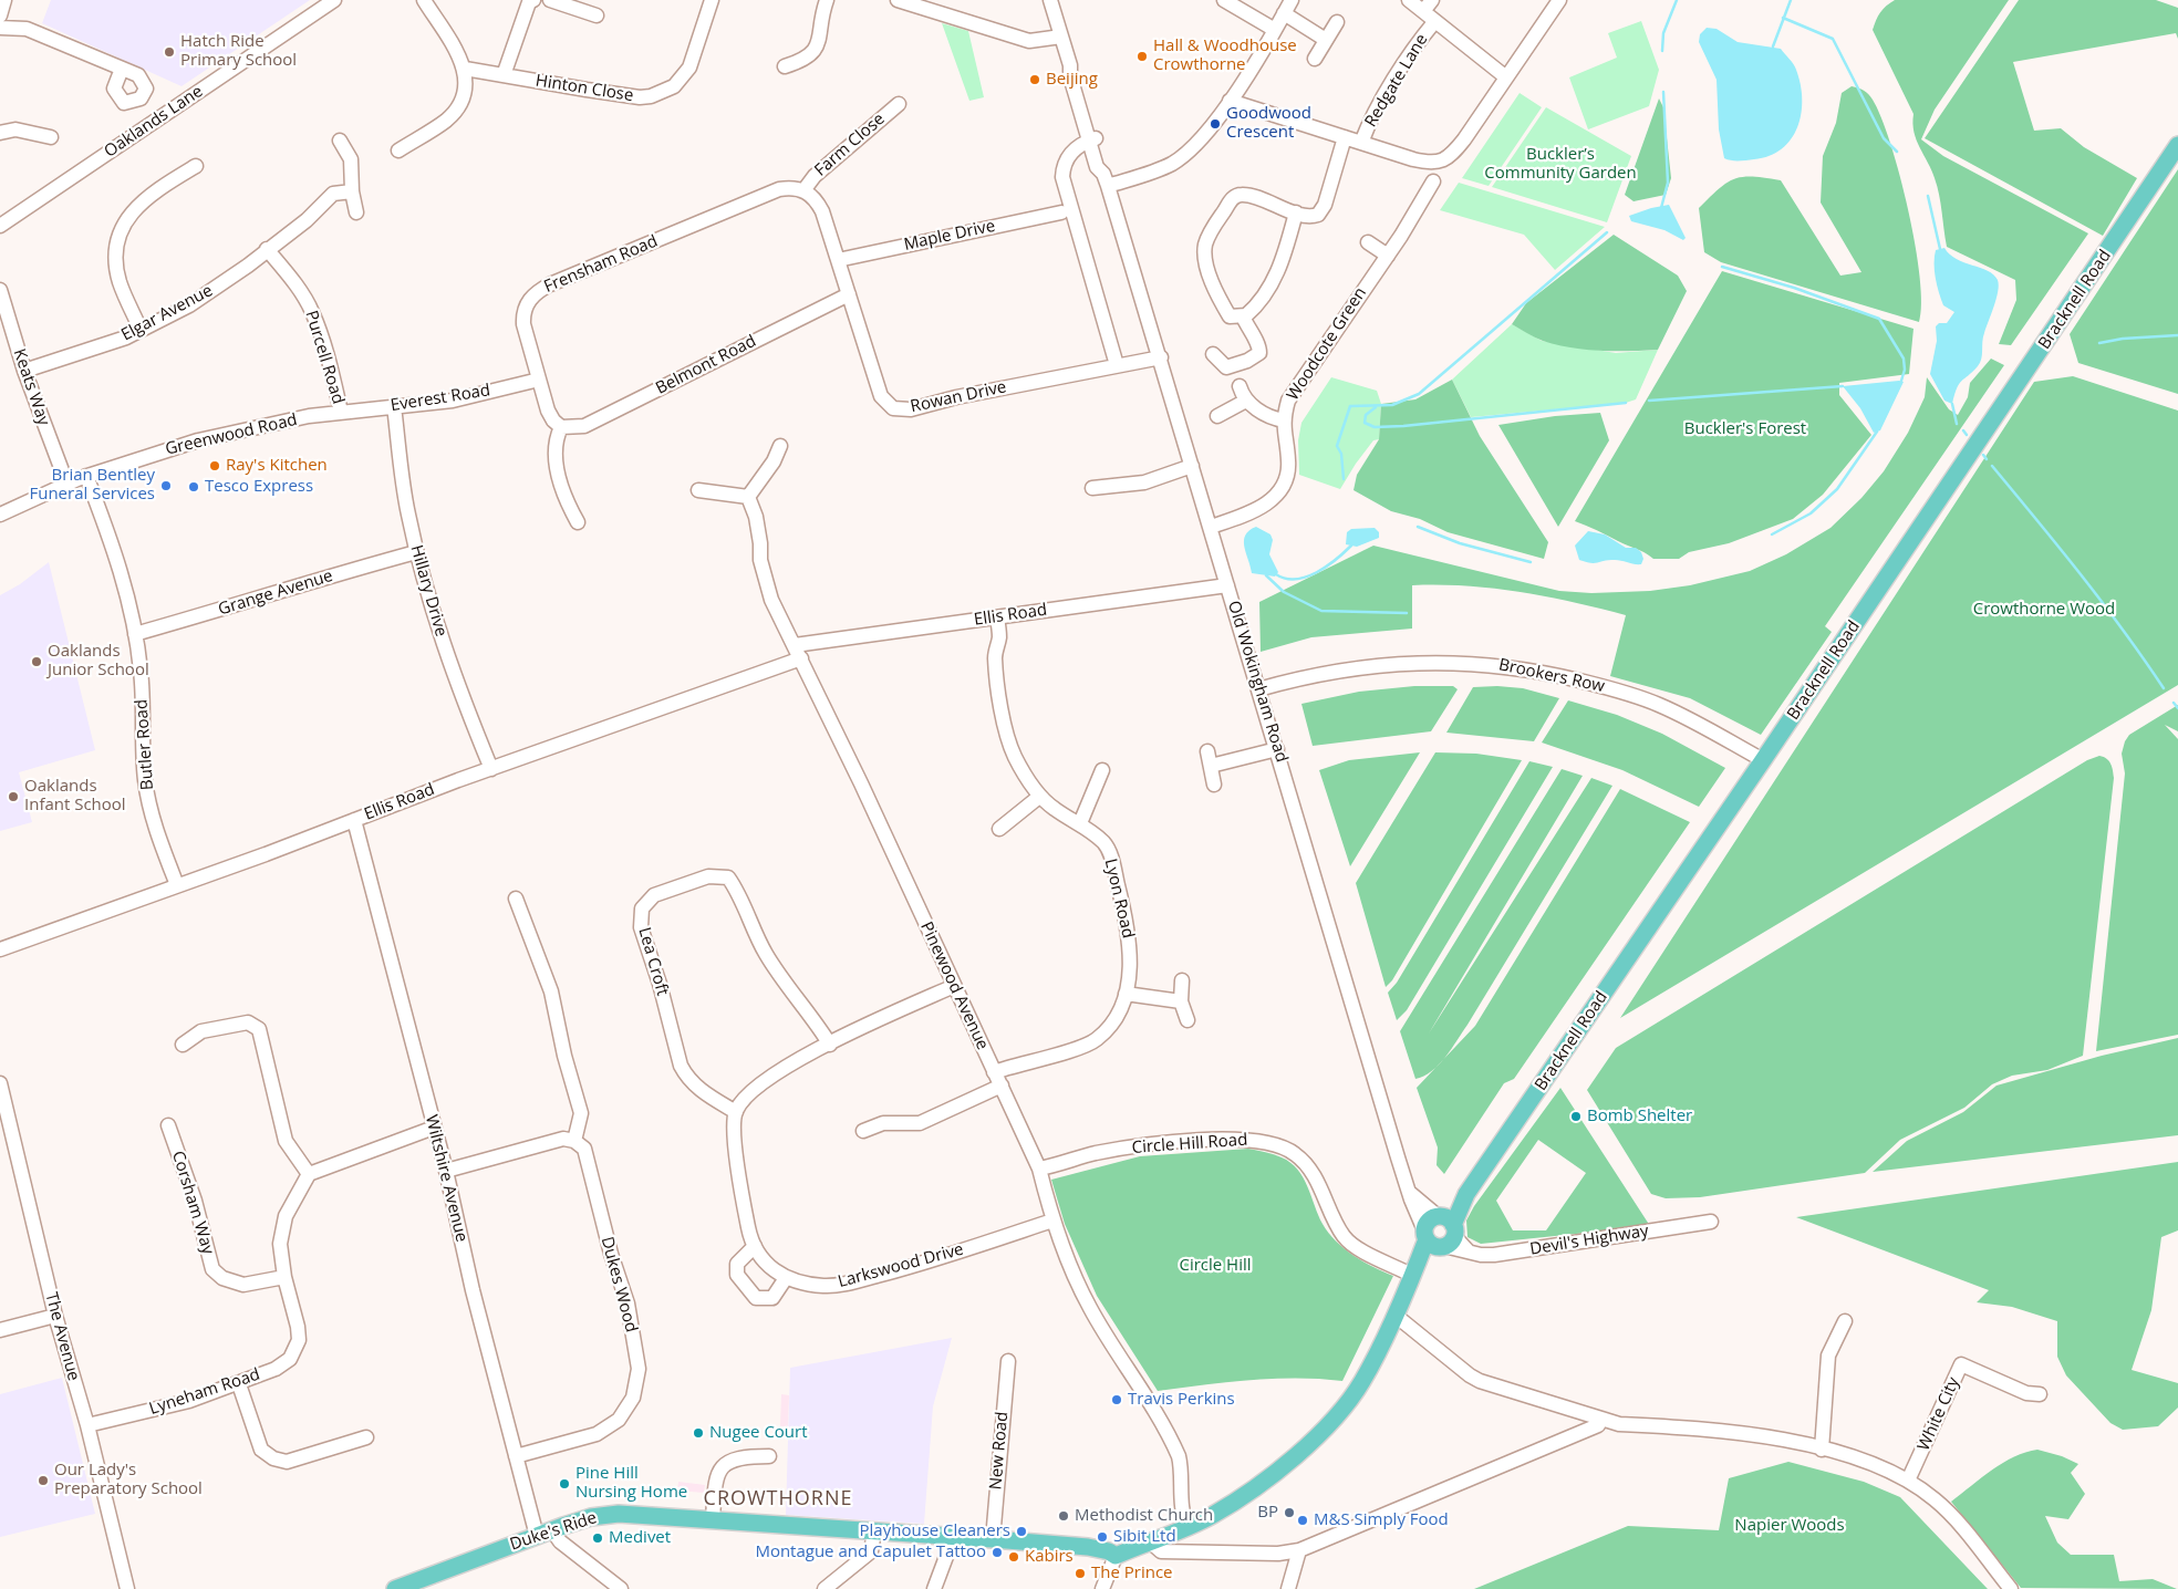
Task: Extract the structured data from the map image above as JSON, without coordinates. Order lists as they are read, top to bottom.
{
  "streets": {
    "main road": ["Bracknell Road", "Duke's Ride"],
    "street": [
      "Redgate Lane",
      "Hinton Close",
      "Oaklands Lane",
      "Farm Close",
      "Maple Drive",
      "Frensham Road",
      "Elgar Avenue",
      "Woodcote Green",
      "Purcell Road",
      "Belmont Road",
      "Keats Way",
      "Rowan Drive",
      "Everest Road",
      "Greenwood Road",
      "Hillary Drive",
      "Grange Avenue",
      "Ellis Road",
      "Brookers Row",
      "Old Wokingham Road",
      "Butler Road",
      "Lyon Road",
      "Lea Croft",
      "Pinewood Avenue",
      "Circle Hill Road",
      "Wiltshire Avenue",
      "Corsham Way",
      "Devil's Highway",
      "Larkswood Drive",
      "Dukes Wood",
      "The Avenue",
      "Lyneham Road",
      "White City",
      "New Road"
    ]
  },
  "crossings": [
    ["Farm Close", "Frensham Road"],
    ["Farm Close", "Rowan Drive"],
    ["Maple Drive", "Rowan Drive"],
    ["Frensham Road", "Belmont Road"],
    ["Frensham Road", "Rowan Drive"],
    ["Frensham Road", "Everest Road"],
    ["Bracknell Road", "Brookers Row"],
    ["Bracknell Road", "Old Wokingham Road"],
    ["Bracknell Road", "Pinewood Avenue"],
    ["Bracknell Road", "Circle Hill Road"],
    ["Bracknell Road", "Devil's Highway"],
    ["Bracknell Road", "Duke's Ride"],
    ["Elgar Avenue", "Purcell Road"],
    ["Elgar Avenue", "Keats Way"],
    ["Woodcote Green", "Old Wokingham Road"],
    ["Purcell Road", "Everest Road"],
    ["Purcell Road", "Greenwood Road"],
    ["Belmont Road", "Rowan Drive"],
    ["Keats Way", "Greenwood Road"],
    ["Rowan Drive", "Old Wokingham Road"],
    ["Everest Road", "Greenwood Road"],
    ["Everest Road", "Hillary Drive"],
    ["Greenwood Road", "Butler Road"],
    ["Hillary Drive", "Grange Avenue"],
    ["Hillary Drive", "Ellis Road"],
    ["Grange Avenue", "Butler Road"],
    ["Ellis Road", "Old Wokingham Road"],
    ["Ellis Road", "Butler Road"],
    ["Ellis Road", "Lyon Road"],
    ["Ellis Road", "Pinewood Avenue"],
    ["Ellis Road", "Wiltshire Avenue"],
    ["Brookers Row", "Old Wokingham Road"],
    ["Old Wokingham Road", "Devil's Highway"],
    ["Lyon Road", "Pinewood Avenue"],
    ["Lea Croft", "Larkswood Drive"],
    ["Pinewood Avenue", "Circle Hill Road"],
    ["Pinewood Avenue", "Larkswood Drive"],
    ["Wiltshire Avenue", "Dukes Wood"],
    ["Wiltshire Avenue", "Duke's Ride"],
    ["Corsham Way", "Lyneham Road"],
    ["The Avenue", "Lyneham Road"],
    ["New Road", "Duke's Ride"]
  ],
  "districts": ["CROWTHORNE"],
  "parks": [
    "Buckler’s Community Garden",
    "Buckler's Forest",
    "Crowthorne Wood",
    "Circle Hill",
    "Napier Woods"
  ],
  "places": [
    "Hatch Ride Primary School",
    "Hall & Woodhouse Crowthorne",
    "Beijing",
    "Goodwood Crescent",
    "Ray's Kitchen",
    "Brian Bentley Funeral Services",
    "Tesco Express",
    "Oaklands Junior School",
    "Oaklands Infant School",
    "Bomb Shelter",
    "Travis Perkins",
    "Nugee Court",
    "Our Lady's Preparatory School",
    "Pine Hill Nursing Home",
    "BP",
    "Methodist Church",
    "M&S Simply Food",
    "Playhouse Cleaners",
    "Sibit Ltd",
    "Medivet",
    "Montague and Capulet Tattoo",
    "Kabirs",
    "The Prince"
  ]
}
